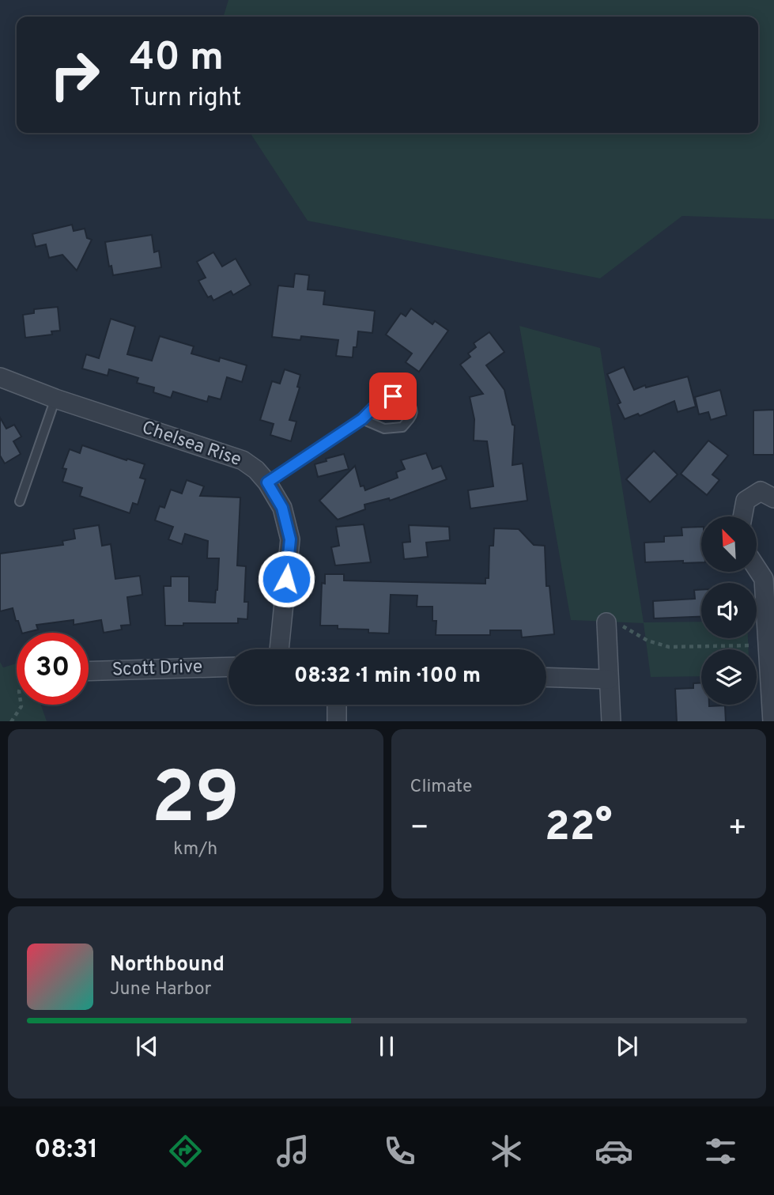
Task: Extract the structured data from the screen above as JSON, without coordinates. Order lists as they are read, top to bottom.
{
  "streets": {
    "street": ["Chelsea Rise", "Scott Drive"]
  },
  "north": "top left",
  "page": {
    "turn": ["40 m", "Turn right"],
    "limit": "30",
    "trip": "08:32 · 1 min · 100 m",
    "tile": [
      ["29", "km/h"],
      "Climate"
    ],
    "heat": ["−", "22°", "+"],
    "song": ["Northbound", "June Harbor"],
    "tabs": "08:31"
  }
}
